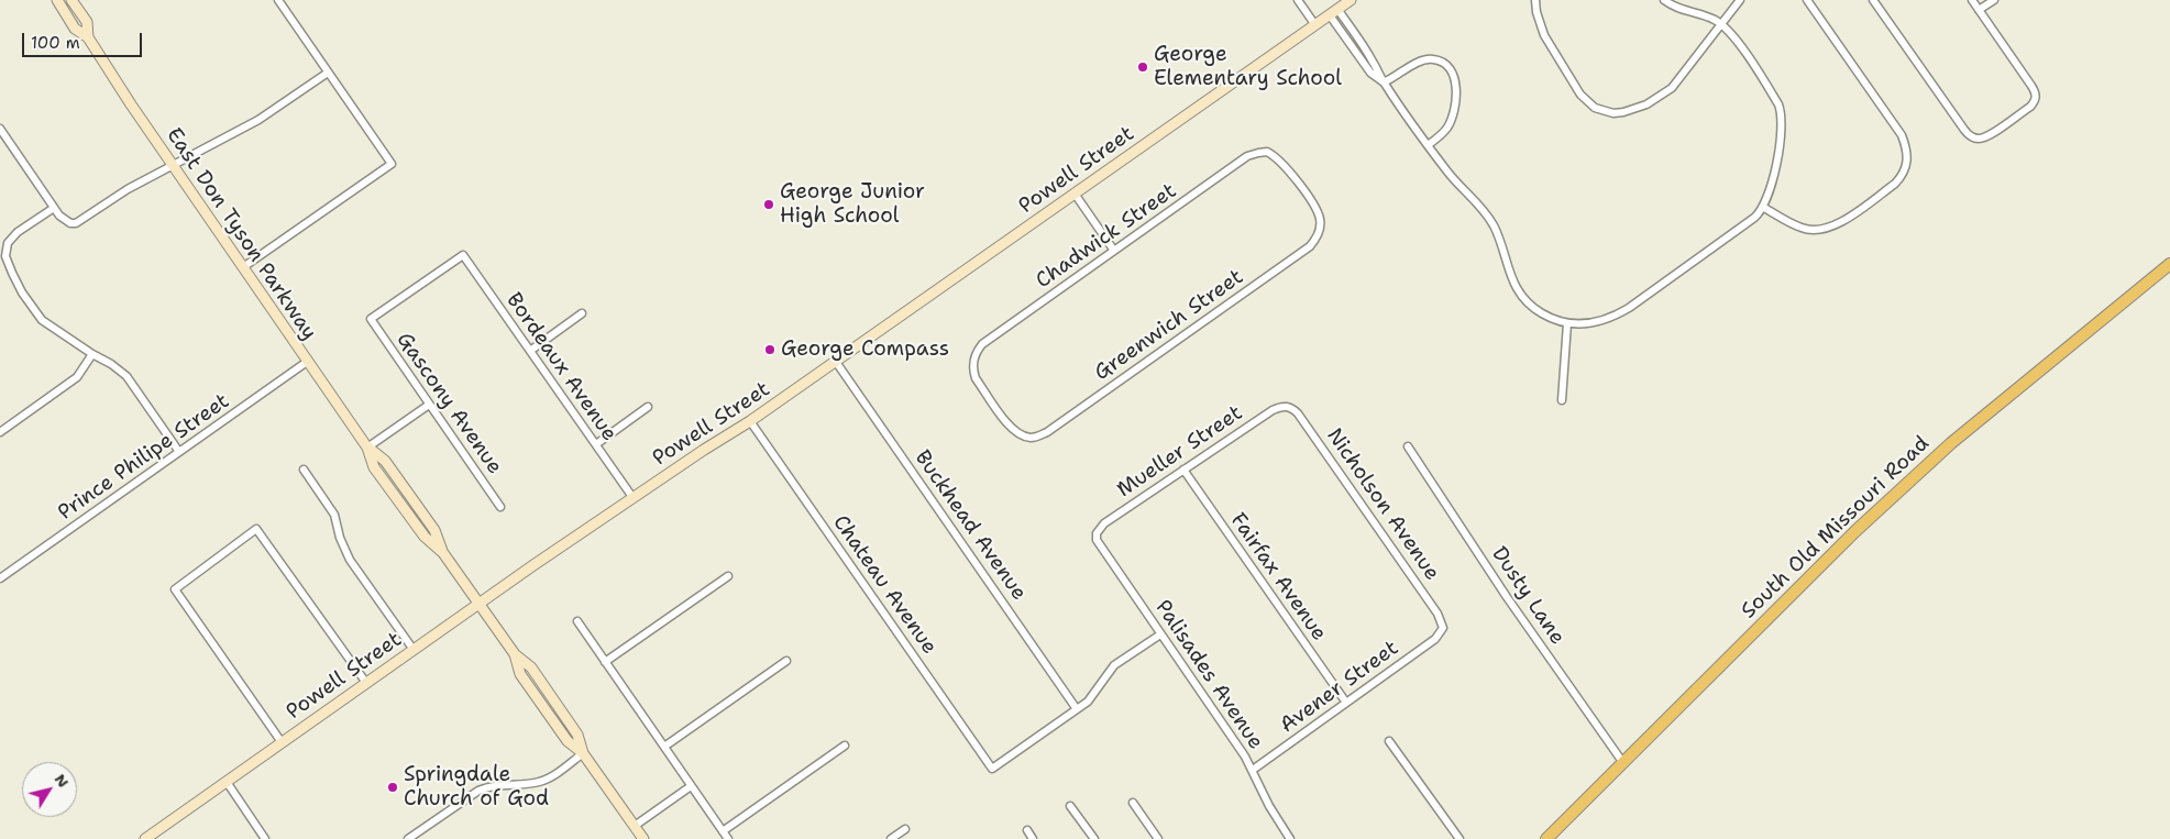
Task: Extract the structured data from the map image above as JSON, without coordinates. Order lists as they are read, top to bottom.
{
  "streets": {
    "main road": ["South Old Missouri Road"],
    "street": [
      "Powell Street",
      "East Don Tyson Parkway",
      "Chadwick Street",
      "Greenwich Street",
      "Bordeaux Avenue",
      "Gascony Avenue",
      "Mueller Street",
      "Prince Philipe Street",
      "Nicholson Avenue",
      "Buckhead Avenue",
      "Fairfax Avenue",
      "Chateau Avenue",
      "Dusty Lane",
      "Palisades Avenue",
      "Avener Street"
    ]
  },
  "crossings": [
    ["Powell Street", "East Don Tyson Parkway"],
    ["Powell Street", "Bordeaux Avenue"],
    ["Powell Street", "Buckhead Avenue"],
    ["Powell Street", "Chateau Avenue"],
    ["East Don Tyson Parkway", "Prince Philipe Street"],
    ["Chadwick Street", "Greenwich Street"],
    ["Bordeaux Avenue", "Gascony Avenue"],
    ["Mueller Street", "Nicholson Avenue"],
    ["Mueller Street", "Fairfax Avenue"],
    ["Mueller Street", "Palisades Avenue"],
    ["Nicholson Avenue", "Avener Street"],
    ["Buckhead Avenue", "Chateau Avenue"],
    ["South Old Missouri Road", "Dusty Lane"],
    ["Fairfax Avenue", "Avener Street"],
    ["Palisades Avenue", "Avener Street"]
  ],
  "places": [
    "George Elementary School",
    "George Junior High School",
    "George Compass",
    "Springdale Church of God"
  ],
  "scale_bar": "100 m",
  "north": "top right"
}
